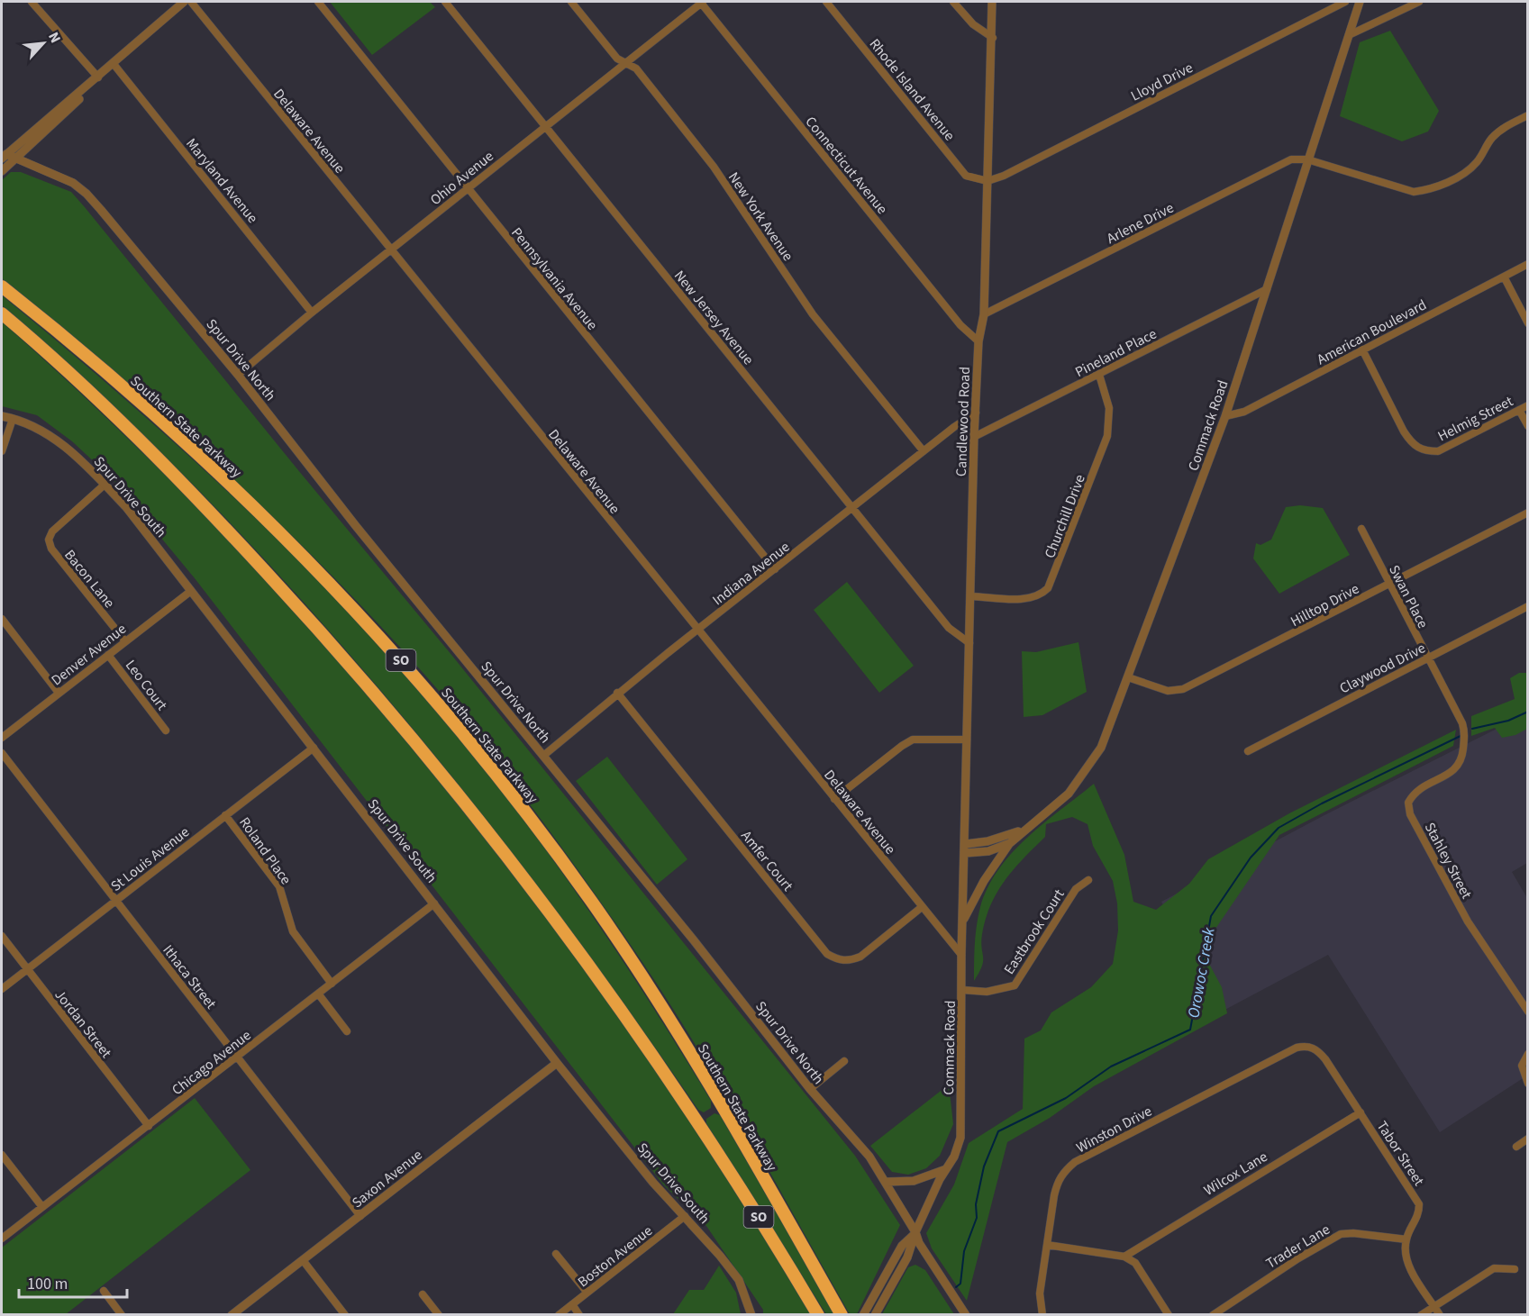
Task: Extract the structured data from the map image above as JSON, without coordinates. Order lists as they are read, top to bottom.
{
  "streets": {
    "highway": ["Southern State Parkway", "SO"],
    "street": [
      "Lloyd Drive",
      "Rhode Island Avenue",
      "Delaware Avenue",
      "Connecticut Avenue",
      "Ohio Avenue",
      "Maryland Avenue",
      "New York Avenue",
      "Arlene Drive",
      "Pennsylvania Avenue",
      "New Jersey Avenue",
      "American Boulevard",
      "Pineland Place",
      "Spur Drive North",
      "Helmig Street",
      "Candlewood Road",
      "Commack Road",
      "Spur Drive South",
      "Churchill Drive",
      "Indiana Avenue",
      "Bacon Lane",
      "Swan Place",
      "Hilltop Drive",
      "Denver Avenue",
      "Claywood Drive",
      "Leo Court",
      "Roland Place",
      "St Louis Avenue",
      "Amfer Court",
      "Stahley Street",
      "Eastbrook Court",
      "Ithaca Street",
      "Jordan Street",
      "Chicago Avenue",
      "Winston Drive",
      "Tabor Street",
      "Wilcox Lane",
      "Saxon Avenue",
      "Trader Lane",
      "Boston Avenue"
    ]
  },
  "crossings": [
    ["Lloyd Drive", "Rhode Island Avenue"],
    ["Lloyd Drive", "Candlewood Road"],
    ["Rhode Island Avenue", "Candlewood Road"],
    ["Delaware Avenue", "Ohio Avenue"],
    ["Delaware Avenue", "Commack Road"],
    ["Delaware Avenue", "Indiana Avenue"],
    ["Delaware Avenue", "Amfer Court"],
    ["Connecticut Avenue", "Ohio Avenue"],
    ["Connecticut Avenue", "Candlewood Road"],
    ["Ohio Avenue", "Maryland Avenue"],
    ["Ohio Avenue", "New York Avenue"],
    ["Ohio Avenue", "Pennsylvania Avenue"],
    ["Ohio Avenue", "New Jersey Avenue"],
    ["Ohio Avenue", "Spur Drive North"],
    ["New York Avenue", "Indiana Avenue"],
    ["Arlene Drive", "Candlewood Road"],
    ["Arlene Drive", "Commack Road"],
    ["Pennsylvania Avenue", "Indiana Avenue"],
    ["New Jersey Avenue", "Candlewood Road"],
    ["New Jersey Avenue", "Indiana Avenue"],
    ["American Boulevard", "Helmig Street"],
    ["American Boulevard", "Commack Road"],
    ["Pineland Place", "Candlewood Road"],
    ["Pineland Place", "Commack Road"],
    ["Pineland Place", "Churchill Drive"],
    ["Spur Drive North", "Commack Road"],
    ["Spur Drive North", "Indiana Avenue"],
    ["Candlewood Road", "Commack Road"],
    ["Candlewood Road", "Churchill Drive"],
    ["Candlewood Road", "Indiana Avenue"],
    ["Commack Road", "Hilltop Drive"],
    ["Commack Road", "Eastbrook Court"],
    ["Spur Drive South", "Bacon Lane"],
    ["Spur Drive South", "Denver Avenue"],
    ["Spur Drive South", "St Louis Avenue"],
    ["Spur Drive South", "Chicago Avenue"],
    ["Spur Drive South", "Saxon Avenue"],
    ["Spur Drive South", "Boston Avenue"],
    ["Indiana Avenue", "Amfer Court"],
    ["Bacon Lane", "Denver Avenue"],
    ["Swan Place", "Hilltop Drive"],
    ["Swan Place", "Claywood Drive"],
    ["Swan Place", "Stahley Street"],
    ["Denver Avenue", "Leo Court"],
    ["Roland Place", "St Louis Avenue"],
    ["Roland Place", "Chicago Avenue"],
    ["St Louis Avenue", "Ithaca Street"],
    ["St Louis Avenue", "Jordan Street"],
    ["Ithaca Street", "Chicago Avenue"],
    ["Ithaca Street", "Saxon Avenue"],
    ["Jordan Street", "Chicago Avenue"],
    ["Winston Drive", "Tabor Street"],
    ["Tabor Street", "Wilcox Lane"],
    ["Tabor Street", "Trader Lane"]
  ],
  "water": ["Orowoc Creek"],
  "scale_bar": "100 m",
  "north": "top right"
}
